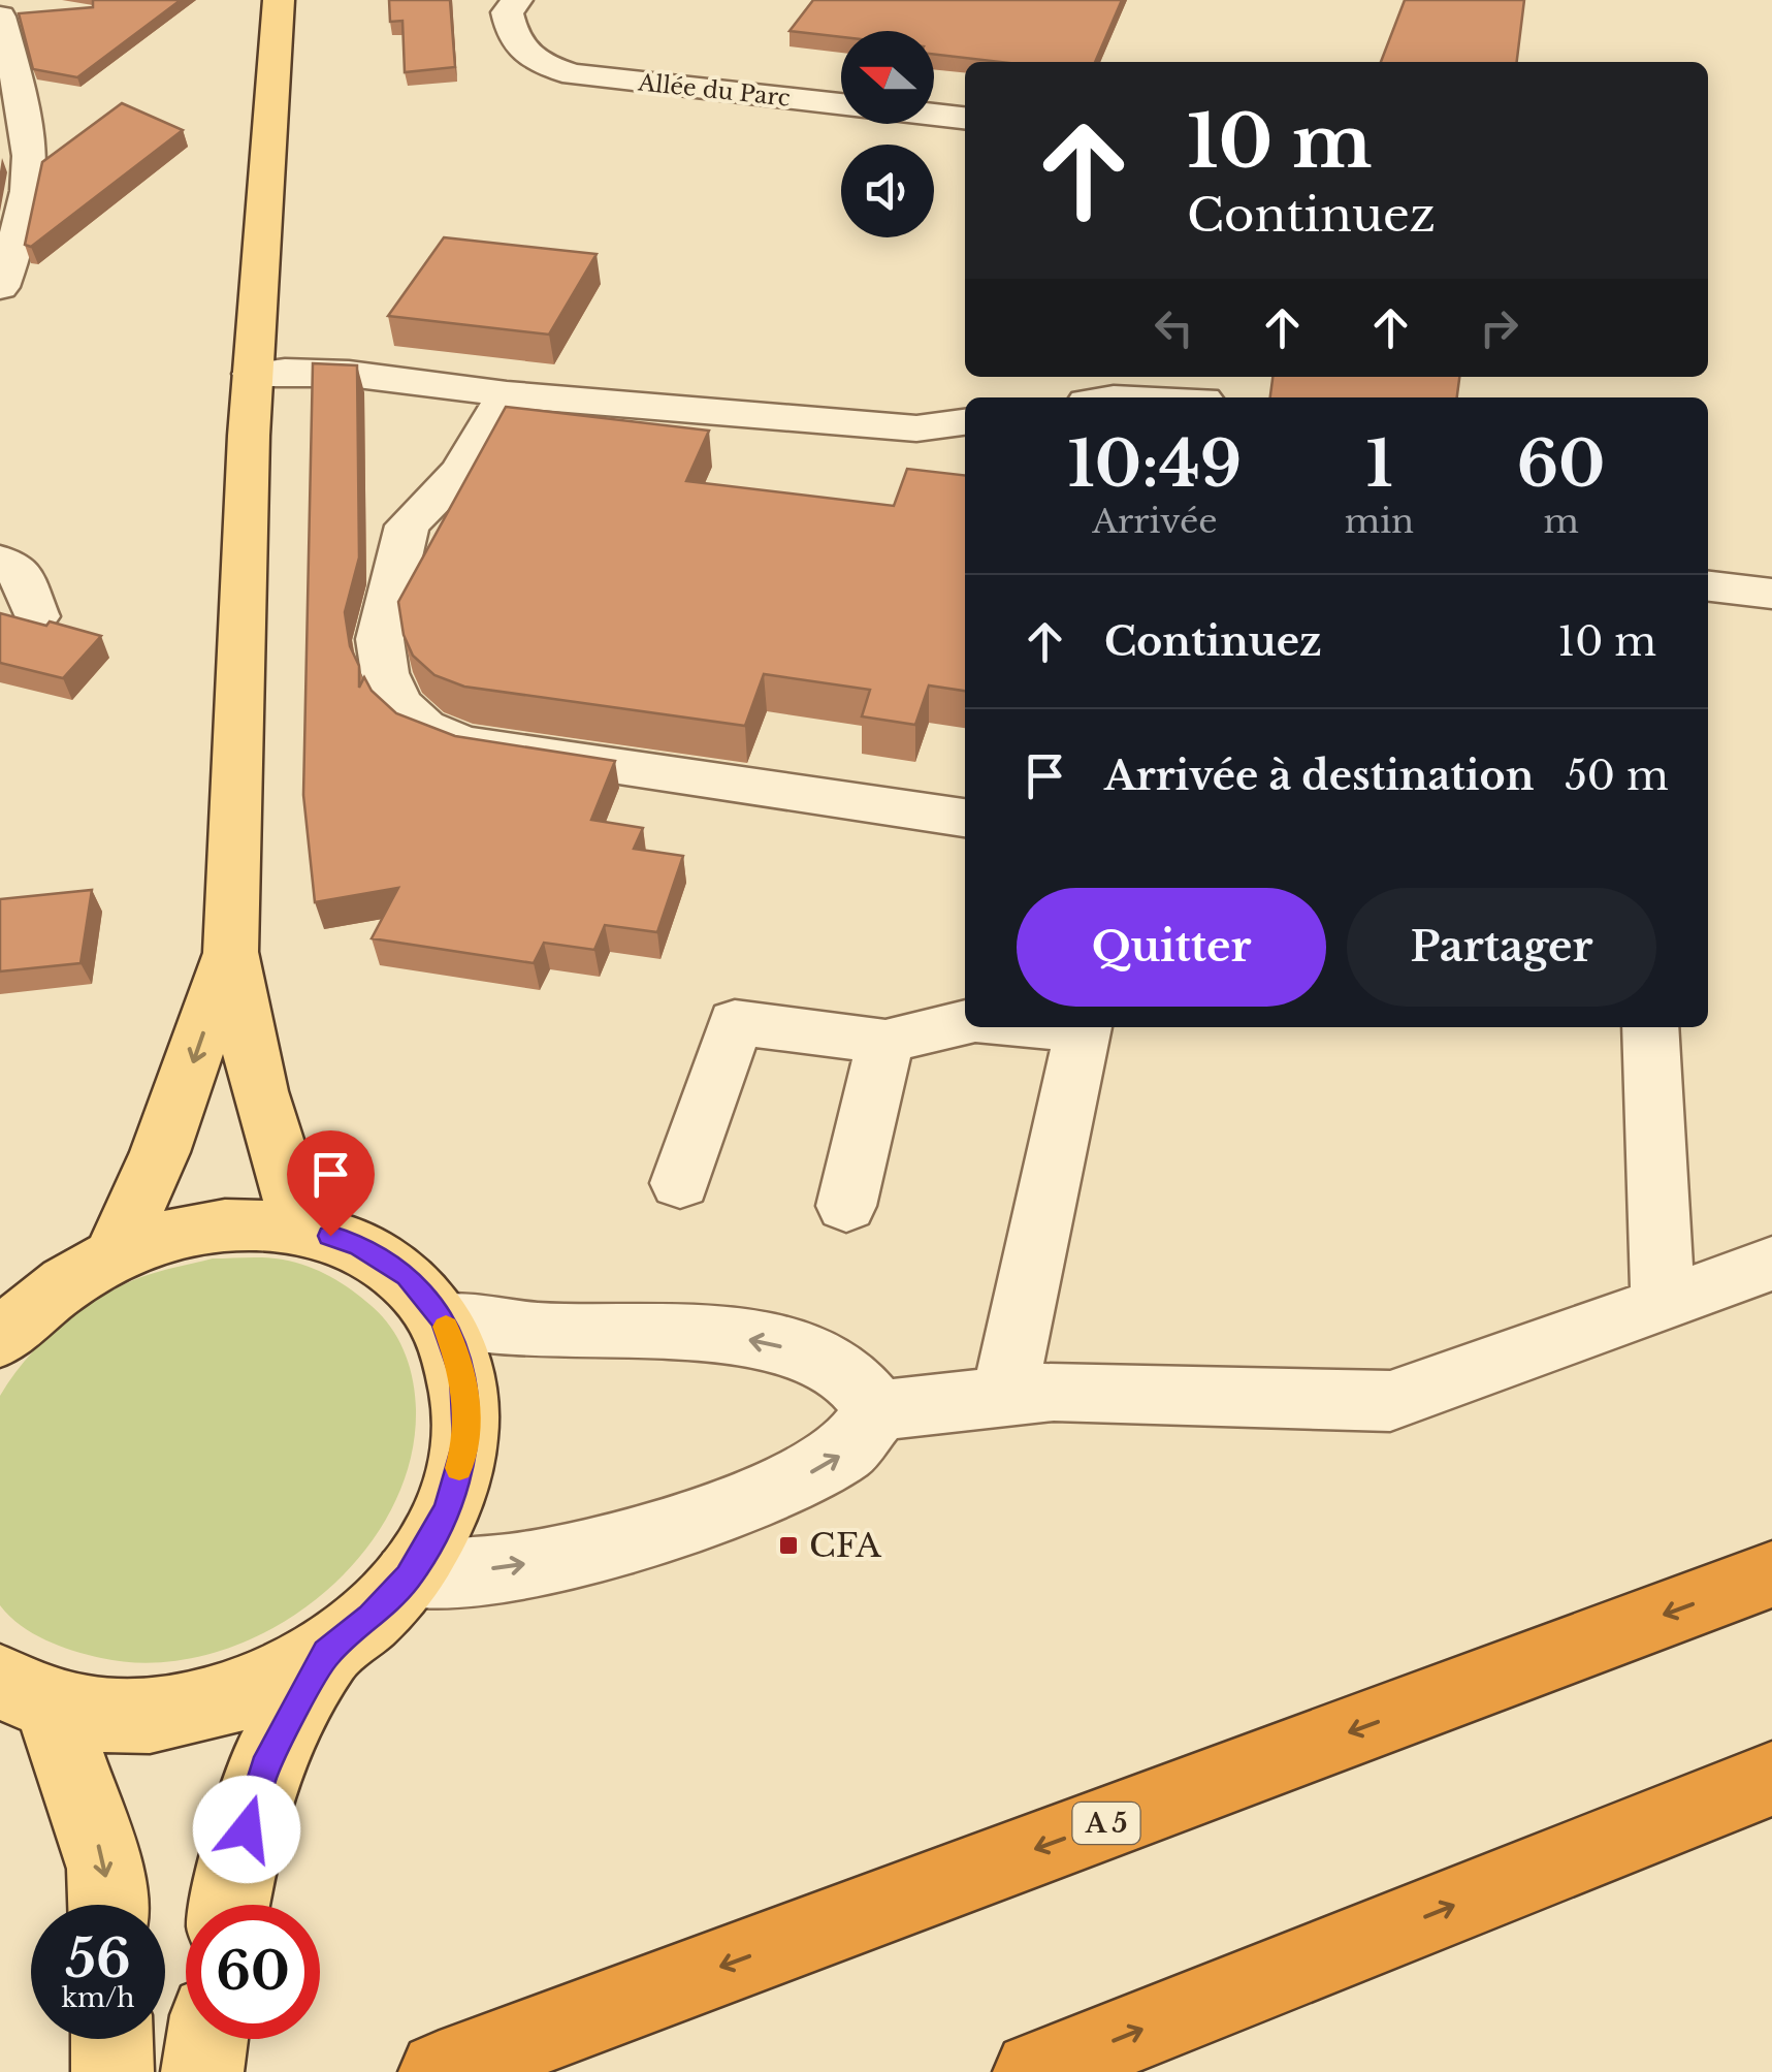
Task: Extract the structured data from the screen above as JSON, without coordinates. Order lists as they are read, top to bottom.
{
  "streets": {
    "highway": ["A 5"],
    "street": ["Allée du Parc"]
  },
  "places": {
    "transit": ["CFA"]
  },
  "north": "left",
  "page": {
    "turn": ["10 m", "Continuez"],
    "eta": [
      "10:49",
      "Arrivée",
      "1",
      "min",
      "60",
      "m"
    ],
    "list": [
      {
        "name": "Continuez",
        "value": "10 m"
      },
      {
        "name": "Arrivée à destination",
        "value": "50 m"
      }
    ],
    "buttons": ["Quitter", "Partager"],
    "speed": "56 km/h",
    "limit": "60"
  }
}
